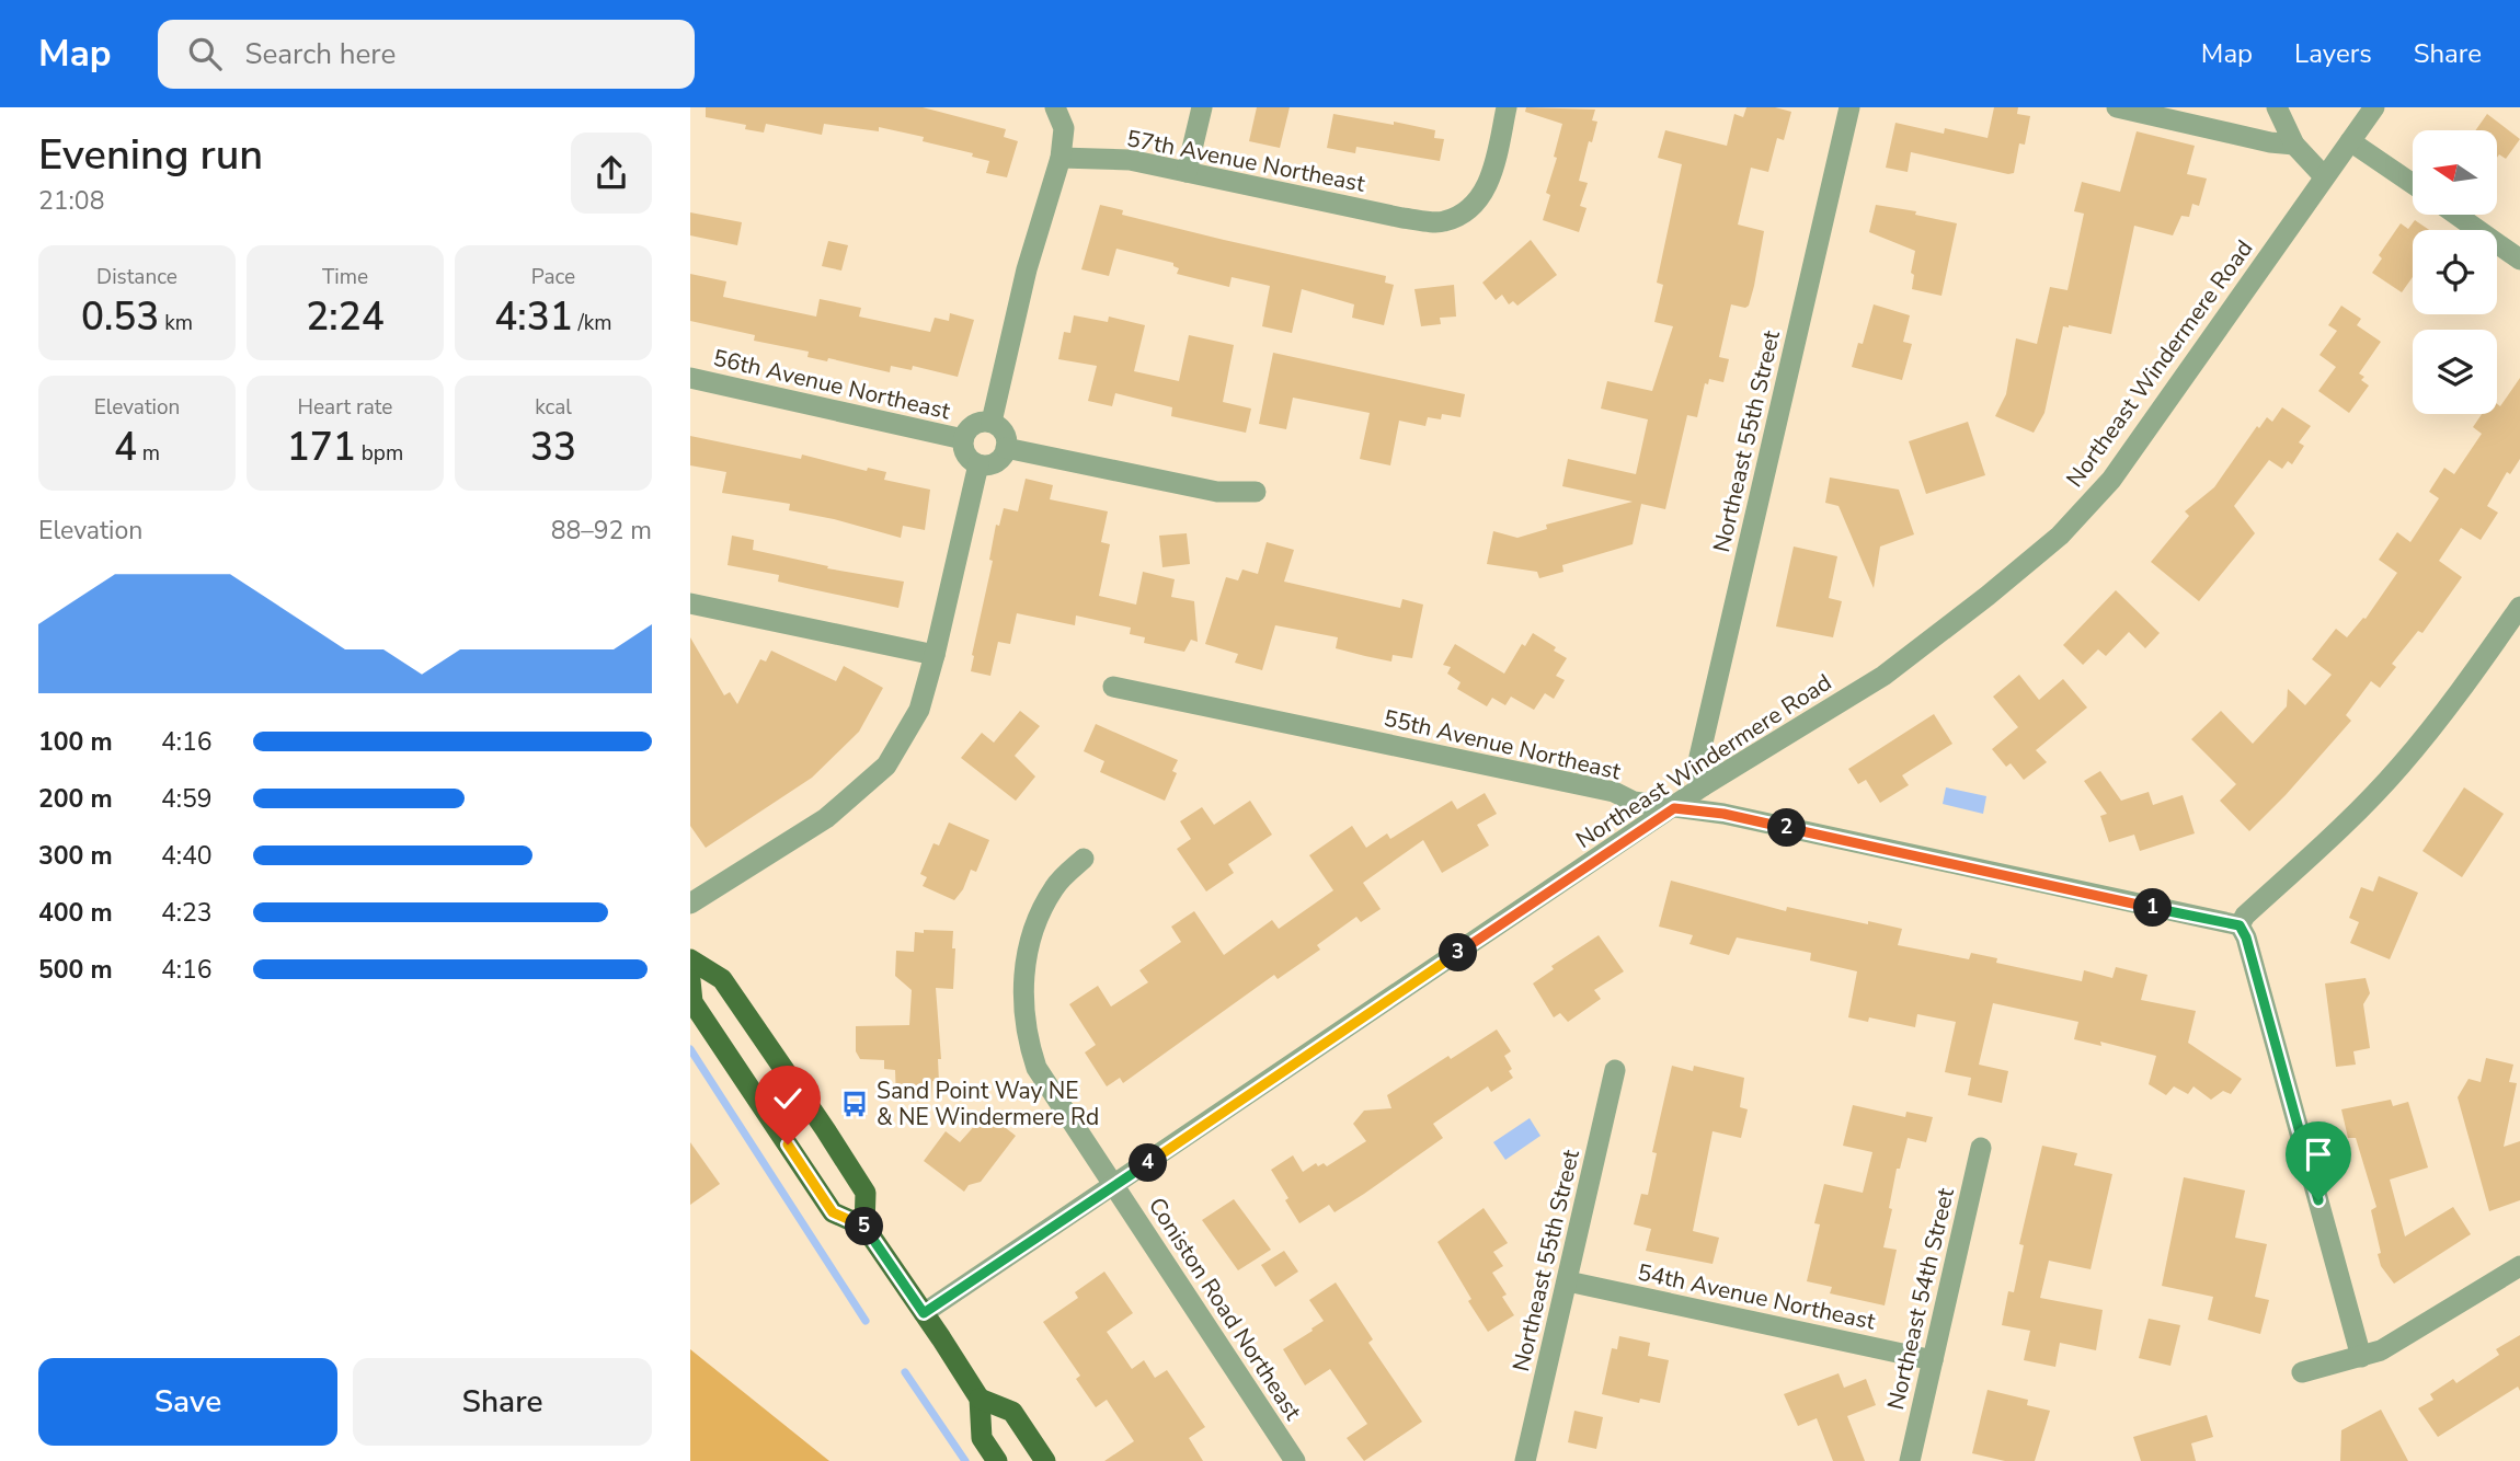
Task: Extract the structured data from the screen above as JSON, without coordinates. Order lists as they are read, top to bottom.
{
  "streets": {
    "street": [
      "57th Avenue Northeast",
      "Northeast Windermere Road",
      "56th Avenue Northeast",
      "Northeast 55th Street",
      "55th Avenue Northeast",
      "54th Avenue Northeast",
      "Northeast 54th Street",
      "Coniston Road Northeast"
    ]
  },
  "crossings": [
    ["Northeast Windermere Road", "Northeast 55th Street"],
    ["Northeast Windermere Road", "55th Avenue Northeast"],
    ["Northeast Windermere Road", "Coniston Road Northeast"],
    ["Northeast 55th Street", "54th Avenue Northeast"],
    ["54th Avenue Northeast", "Northeast 54th Street"]
  ],
  "places": {
    "bus stop": ["Sand Point Way NE & NE Windermere Rd"]
  },
  "north": "left",
  "page": {
    "header": "Map",
    "search": "Search here",
    "nav": ["Map", "Layers", "Share"],
    "heading": ["Evening run", "21:08"],
    "stats": [
      ["Distance", "0.53 km"],
      ["Time", "2:24"],
      ["Pace", "4:31 /km"],
      ["Elevation", "4 m"],
      ["Heart rate", "171 bpm"],
      ["kcal", "33"]
    ],
    "chart": ["Elevation", "88–92 m"],
    "list": [
      {
        "name": "100 m",
        "note": "4:16"
      },
      {
        "name": "200 m",
        "note": "4:59"
      },
      {
        "name": "300 m",
        "note": "4:40"
      },
      {
        "name": "400 m",
        "note": "4:23"
      },
      {
        "name": "500 m",
        "note": "4:16"
      }
    ],
    "pins": [
      "2",
      "1",
      "3",
      "4",
      "5"
    ],
    "buttons": ["Save", "Share"]
  }
}
